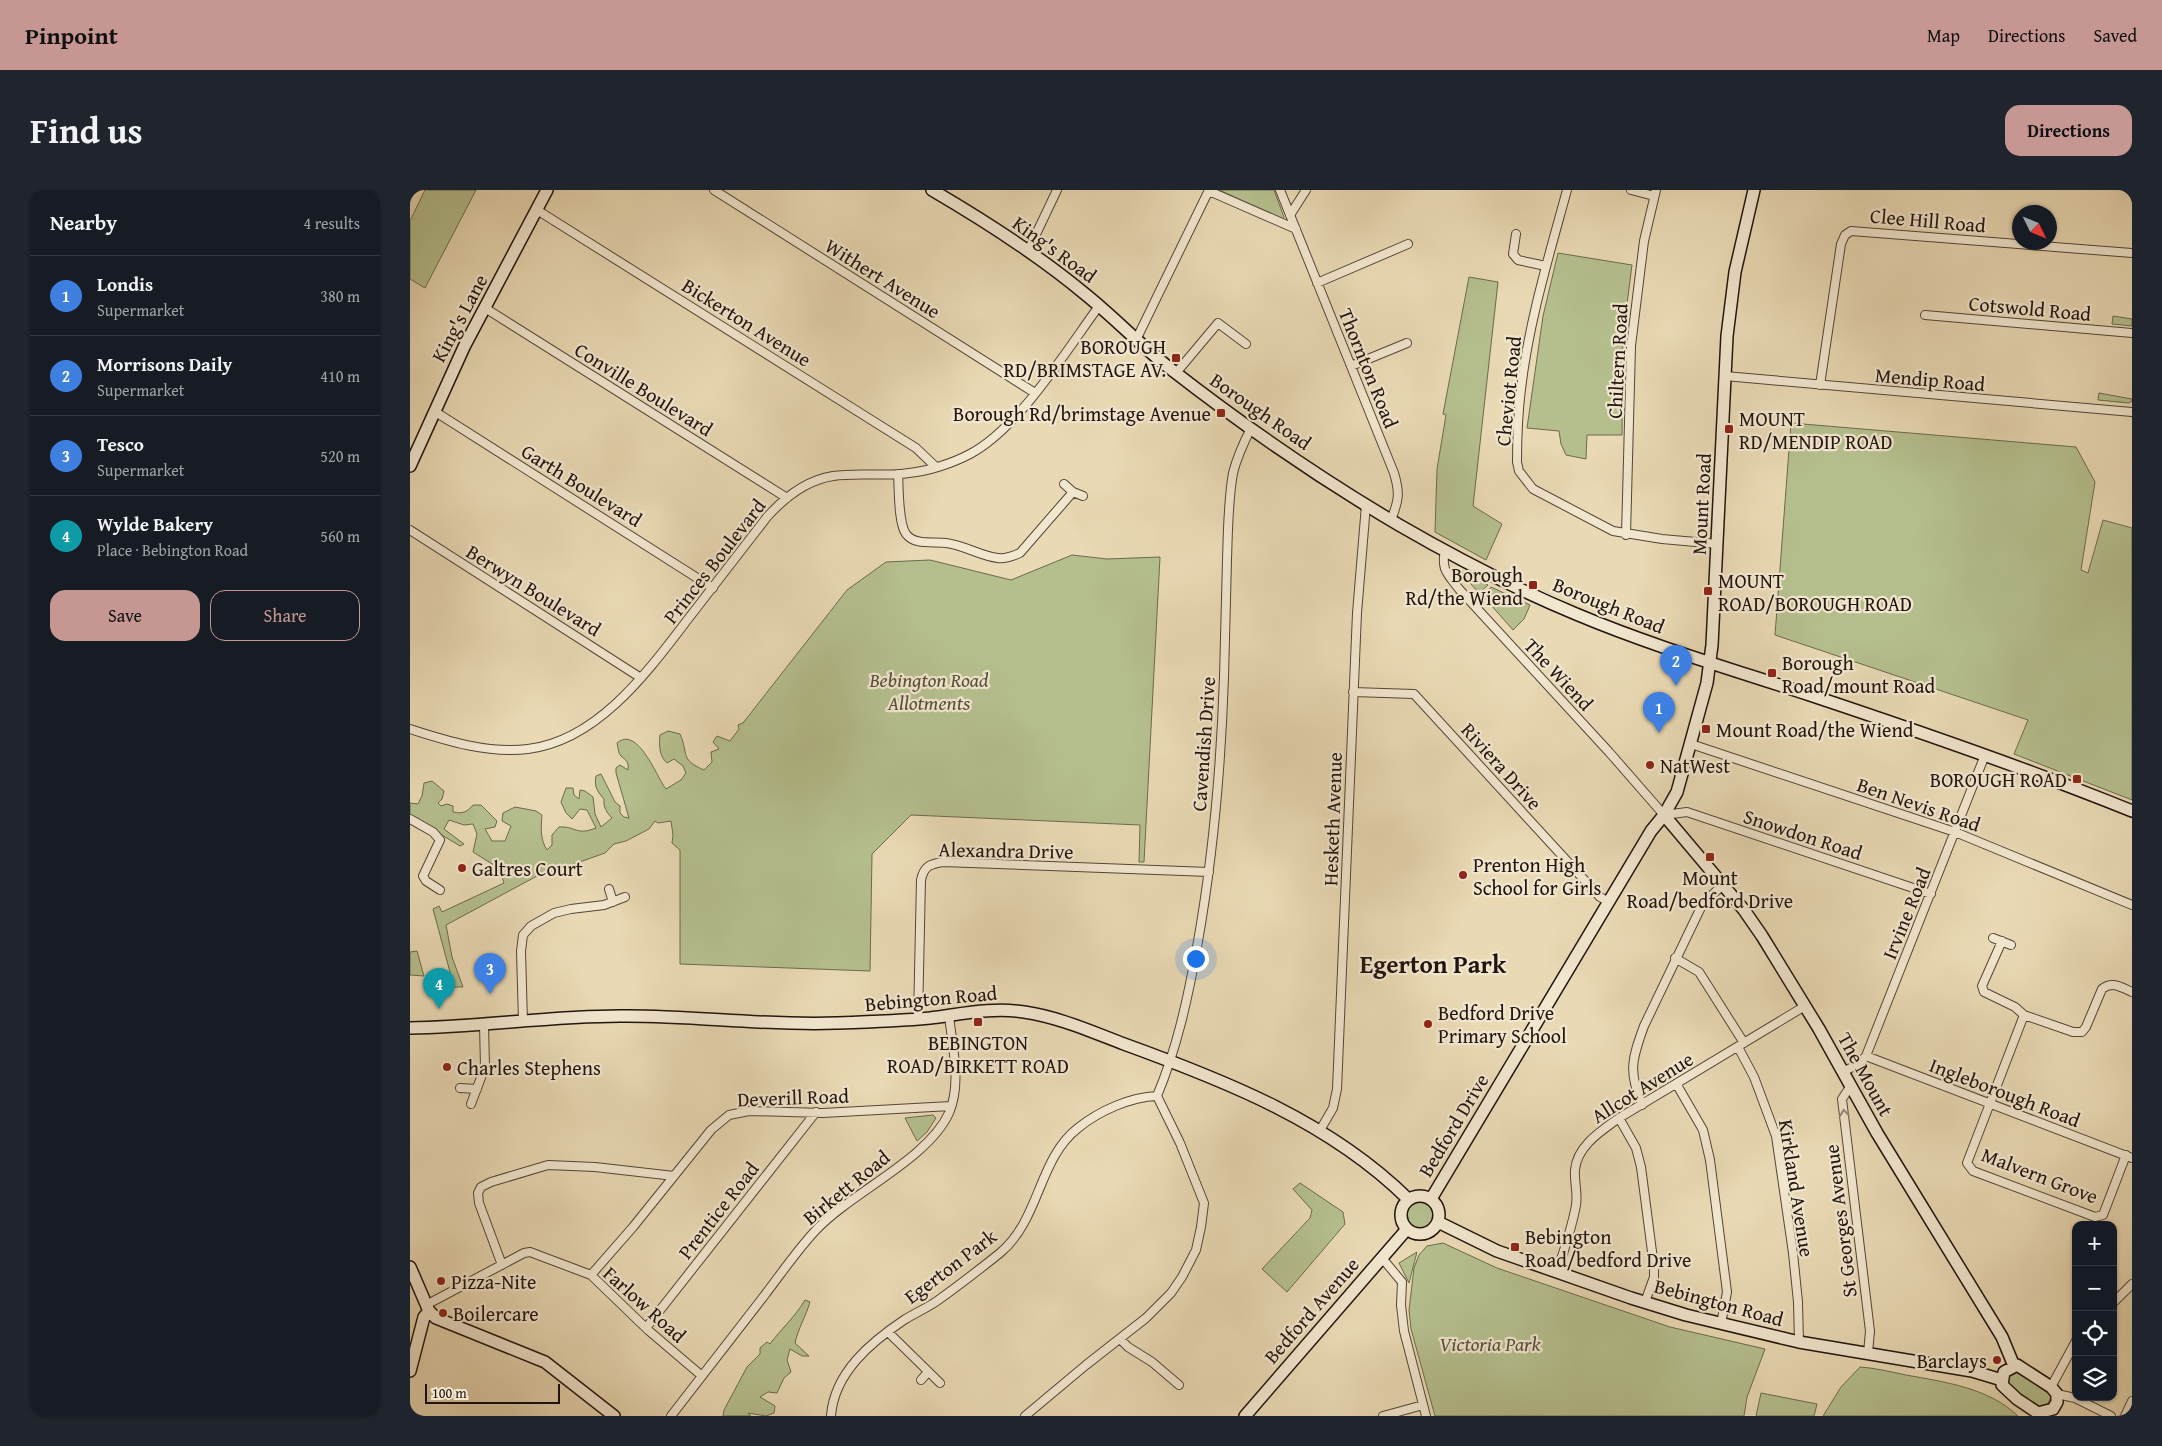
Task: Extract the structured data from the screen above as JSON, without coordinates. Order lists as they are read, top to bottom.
{
  "streets": {
    "street": [
      "Clee Hill Road",
      "King's Road",
      "Withert Avenue",
      "Cotswold Road",
      "King's Lane",
      "Bickerton Avenue",
      "Chiltern Road",
      "Thornton Road",
      "Mendip Road",
      "Conville Boulevard",
      "Cheviot Road",
      "Borough Road",
      "Garth Boulevard",
      "Mount Road",
      "Princes Boulevard",
      "Berwyn Boulevard",
      "The Wiend",
      "Cavendish Drive",
      "Riviera Drive",
      "Ben Nevis Road",
      "Hesketh Avenue",
      "Snowdon Road",
      "Alexandra Drive",
      "Irvine Road",
      "Bebington Road",
      "The Mount",
      "Allcot Avenue",
      "Ingleborough Road",
      "Deverill Road",
      "Bedford Drive",
      "Malvern Grove",
      "Birkett Road",
      "Kirkland Avenue",
      "Prentice Road",
      "St Georges Avenue",
      "Egerton Park",
      "Farlow Road",
      "Bedford Avenue"
    ]
  },
  "crossings": [
    ["Clee Hill Road", "Mendip Road"],
    ["King's Road", "Borough Road"],
    ["King's Road", "Princes Boulevard"],
    ["Withert Avenue", "Princes Boulevard"],
    ["King's Lane", "Bickerton Avenue"],
    ["King's Lane", "Conville Boulevard"],
    ["King's Lane", "Garth Boulevard"],
    ["Bickerton Avenue", "Princes Boulevard"],
    ["Chiltern Road", "Cheviot Road"],
    ["Thornton Road", "Borough Road"],
    ["Mendip Road", "Mount Road"],
    ["Conville Boulevard", "Princes Boulevard"],
    ["Cheviot Road", "Mount Road"],
    ["Borough Road", "Mount Road"],
    ["Borough Road", "The Wiend"],
    ["Borough Road", "Cavendish Drive"],
    ["Borough Road", "Hesketh Avenue"],
    ["Borough Road", "Irvine Road"],
    ["Garth Boulevard", "Princes Boulevard"],
    ["Mount Road", "The Wiend"],
    ["Mount Road", "Ben Nevis Road"],
    ["Mount Road", "Snowdon Road"],
    ["Mount Road", "The Mount"],
    ["Mount Road", "Bedford Drive"],
    ["Princes Boulevard", "Berwyn Boulevard"],
    ["The Wiend", "Snowdon Road"],
    ["The Wiend", "The Mount"],
    ["The Wiend", "Bedford Drive"],
    ["Cavendish Drive", "Alexandra Drive"],
    ["Cavendish Drive", "Bebington Road"],
    ["Riviera Drive", "Hesketh Avenue"],
    ["Riviera Drive", "Bedford Drive"],
    ["Ben Nevis Road", "Irvine Road"],
    ["Hesketh Avenue", "Bebington Road"],
    ["Snowdon Road", "Irvine Road"],
    ["Snowdon Road", "The Mount"],
    ["Snowdon Road", "Bedford Drive"],
    ["Alexandra Drive", "Bebington Road"],
    ["Irvine Road", "Ingleborough Road"],
    ["Bebington Road", "Allcot Avenue"],
    ["Bebington Road", "Bedford Drive"],
    ["Bebington Road", "Birkett Road"],
    ["Bebington Road", "Kirkland Avenue"],
    ["Bebington Road", "St Georges Avenue"],
    ["Bebington Road", "Bedford Avenue"],
    ["The Mount", "Allcot Avenue"],
    ["The Mount", "Bedford Drive"],
    ["The Mount", "St Georges Avenue"],
    ["Allcot Avenue", "Kirkland Avenue"],
    ["Ingleborough Road", "Malvern Grove"],
    ["Deverill Road", "Birkett Road"],
    ["Deverill Road", "Prentice Road"],
    ["Deverill Road", "Farlow Road"],
    ["Bedford Drive", "Bedford Avenue"],
    ["Birkett Road", "Farlow Road"],
    ["Prentice Road", "Farlow Road"]
  ],
  "one_way": ["St Georges Avenue"],
  "districts": ["Egerton Park"],
  "parks": ["Bebington Road Allotments", "Victoria Park"],
  "places": {
    "transit": [
      "BOROUGH RD/BRIMSTAGE AV.",
      "Borough Rd/brimstage Avenue",
      "MOUNT RD/MENDIP ROAD",
      "Borough Rd/the Wiend",
      "MOUNT ROAD/BOROUGH ROAD",
      "Borough Road/mount Road",
      "Mount Road/the Wiend",
      "BOROUGH ROAD",
      "Mount Road/bedford Drive",
      "BEBINGTON ROAD/BIRKETT ROAD",
      "Bebington Road/bedford Drive"
    ],
    "other": [
      "NatWest",
      "Galtres Court",
      "Prenton High School for Girls",
      "Bedford Drive Primary School",
      "Charles Stephens",
      "Pizza-Nite",
      "Boilercare",
      "Barclays"
    ]
  },
  "scale_bar": "100 m",
  "north": "bottom right",
  "page": {
    "header": "Pinpoint",
    "nav": ["Map", "Directions", "Saved"],
    "title": "Find us",
    "buttons": [
      "Directions",
      ["Save", "Share"]
    ],
    "heading": ["Nearby", "4 results"],
    "list": [
      {
        "mark": "1",
        "name": "Londis",
        "note": "Supermarket",
        "value": "380 m"
      },
      {
        "mark": "2",
        "name": "Morrisons Daily",
        "note": "Supermarket",
        "value": "410 m"
      },
      {
        "mark": "3",
        "name": "Tesco",
        "note": "Supermarket",
        "value": "520 m"
      },
      {
        "mark": "4",
        "name": "Wylde Bakery",
        "note": "Place · Bebington Road",
        "value": "560 m"
      }
    ],
    "pins": [
      "2",
      "1",
      "3",
      "4"
    ],
    "map_buttons": ["+", "−"],
    "scale": "100 m"
  }
}
